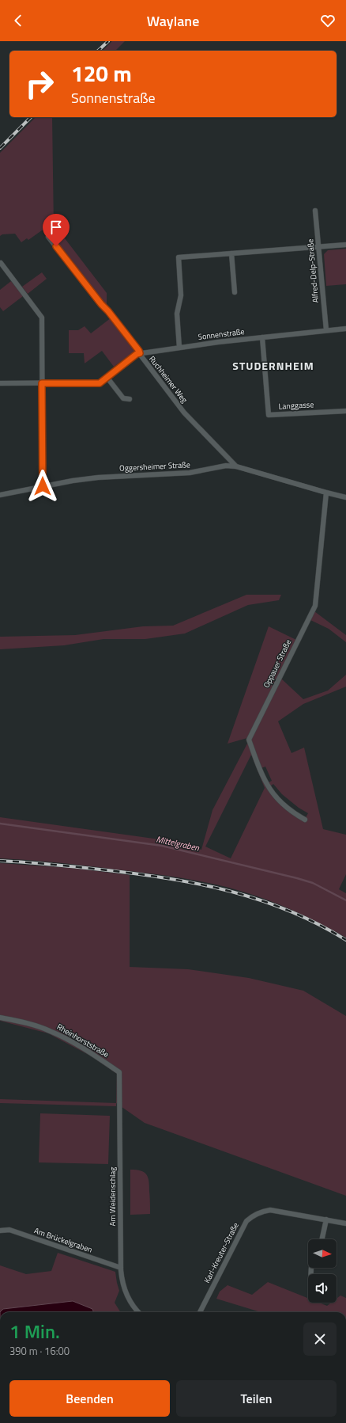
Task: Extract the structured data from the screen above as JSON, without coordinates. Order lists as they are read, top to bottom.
{
  "streets": {
    "street": [
      "Alfred-Delp-Straße",
      "Sonnenstraße",
      "Ruchheimer Weg",
      "Langgasse",
      "Oggersheimer Straße",
      "Oppauer Straße",
      "Rheinhorststraße",
      "Am Weidenschlag",
      "Am Brückelgraben",
      "Karl-Kreuter-Straße"
    ]
  },
  "crossings": [
    ["Alfred-Delp-Straße", "Sonnenstraße"],
    ["Sonnenstraße", "Ruchheimer Weg"],
    ["Sonnenstraße", "Langgasse"],
    ["Ruchheimer Weg", "Oggersheimer Straße"],
    ["Oggersheimer Straße", "Oppauer Straße"],
    ["Rheinhorststraße", "Am Weidenschlag"],
    ["Am Weidenschlag", "Am Brückelgraben"]
  ],
  "districts": ["STUDERNHEIM"],
  "water": ["Mittelgraben"],
  "north": "right",
  "page": {
    "header": "Waylane",
    "turn": ["120 m", "Sonnenstraße"],
    "heading": ["1 Min.", "390 m · 16:00"],
    "buttons": ["Beenden", "Teilen"]
  }
}
